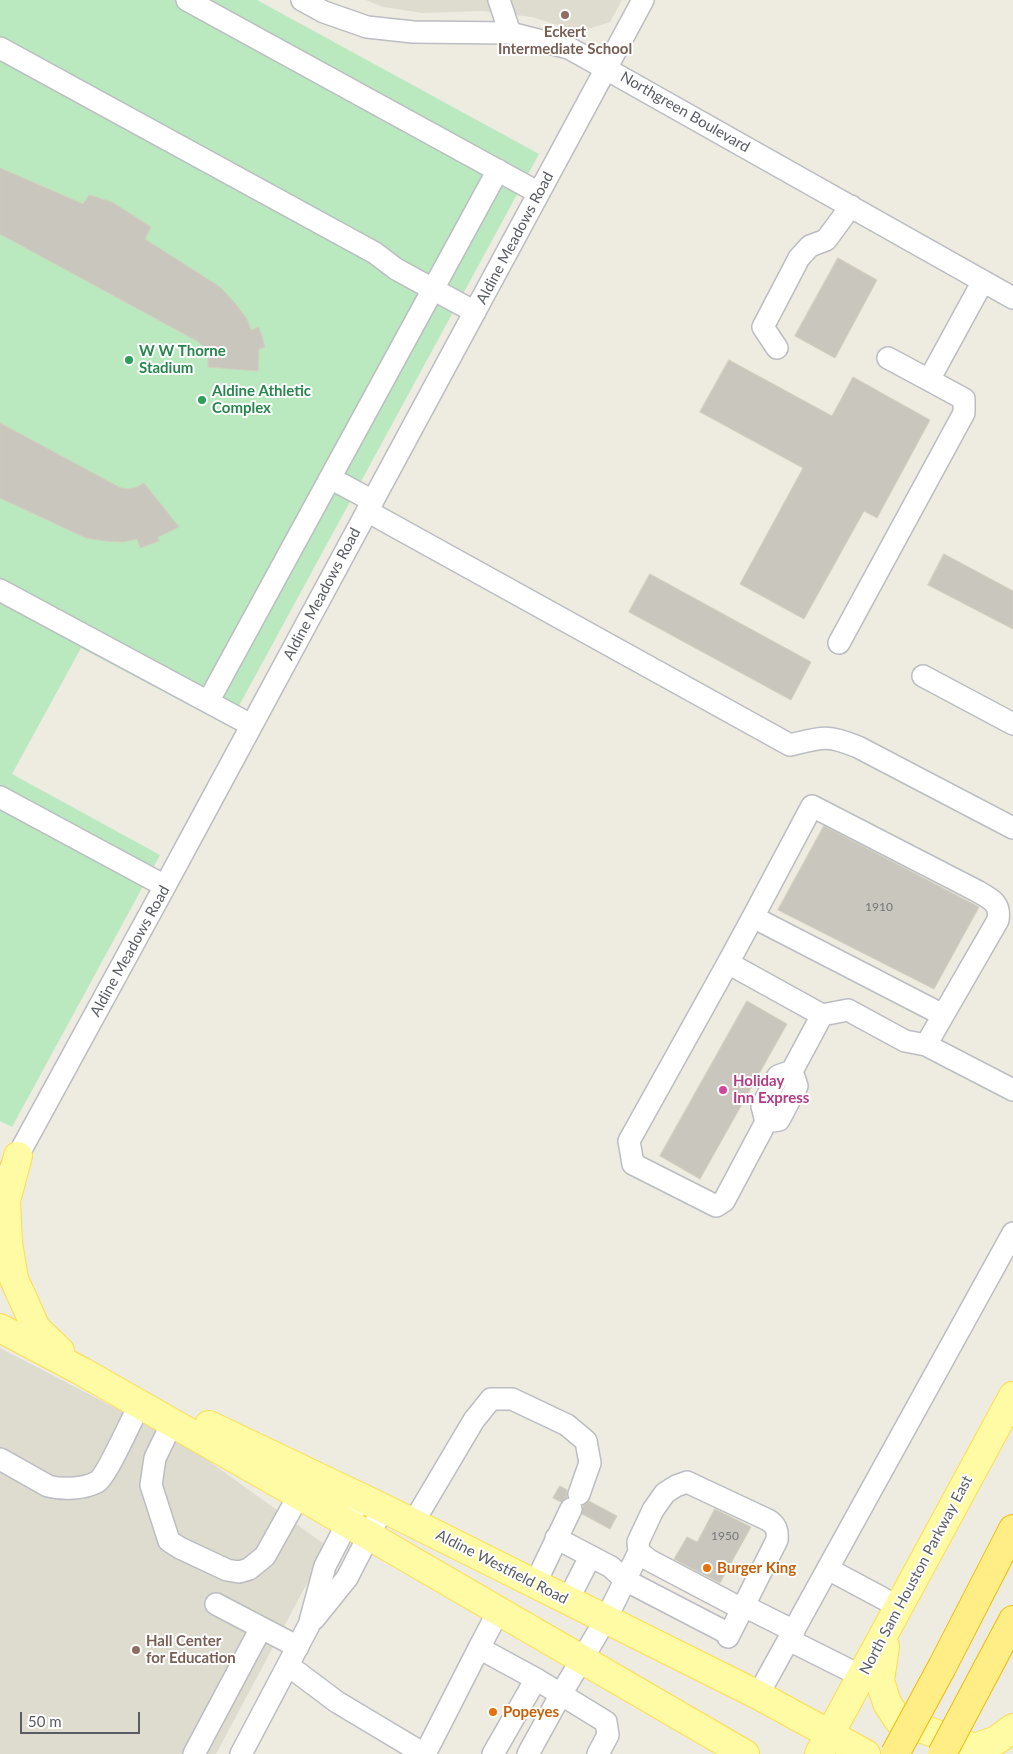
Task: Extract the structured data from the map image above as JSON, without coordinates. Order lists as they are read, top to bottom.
{
  "streets": {
    "main road": ["Aldine Westfield Road", "North Sam Houston Parkway East"],
    "street": ["Northgreen Boulevard", "Aldine Meadows Road"]
  },
  "crossings": [
    ["Northgreen Boulevard", "Aldine Meadows Road"],
    ["Aldine Westfield Road", "North Sam Houston Parkway East"]
  ],
  "places": [
    "Eckert Intermediate School",
    "W W Thorne Stadium",
    "Aldine Athletic Complex",
    "Holiday Inn Express",
    "Burger King",
    "Hall Center for Education",
    "Popeyes"
  ],
  "house_numbers": ["1910", "1950"],
  "scale_bar": "50 m"
}
